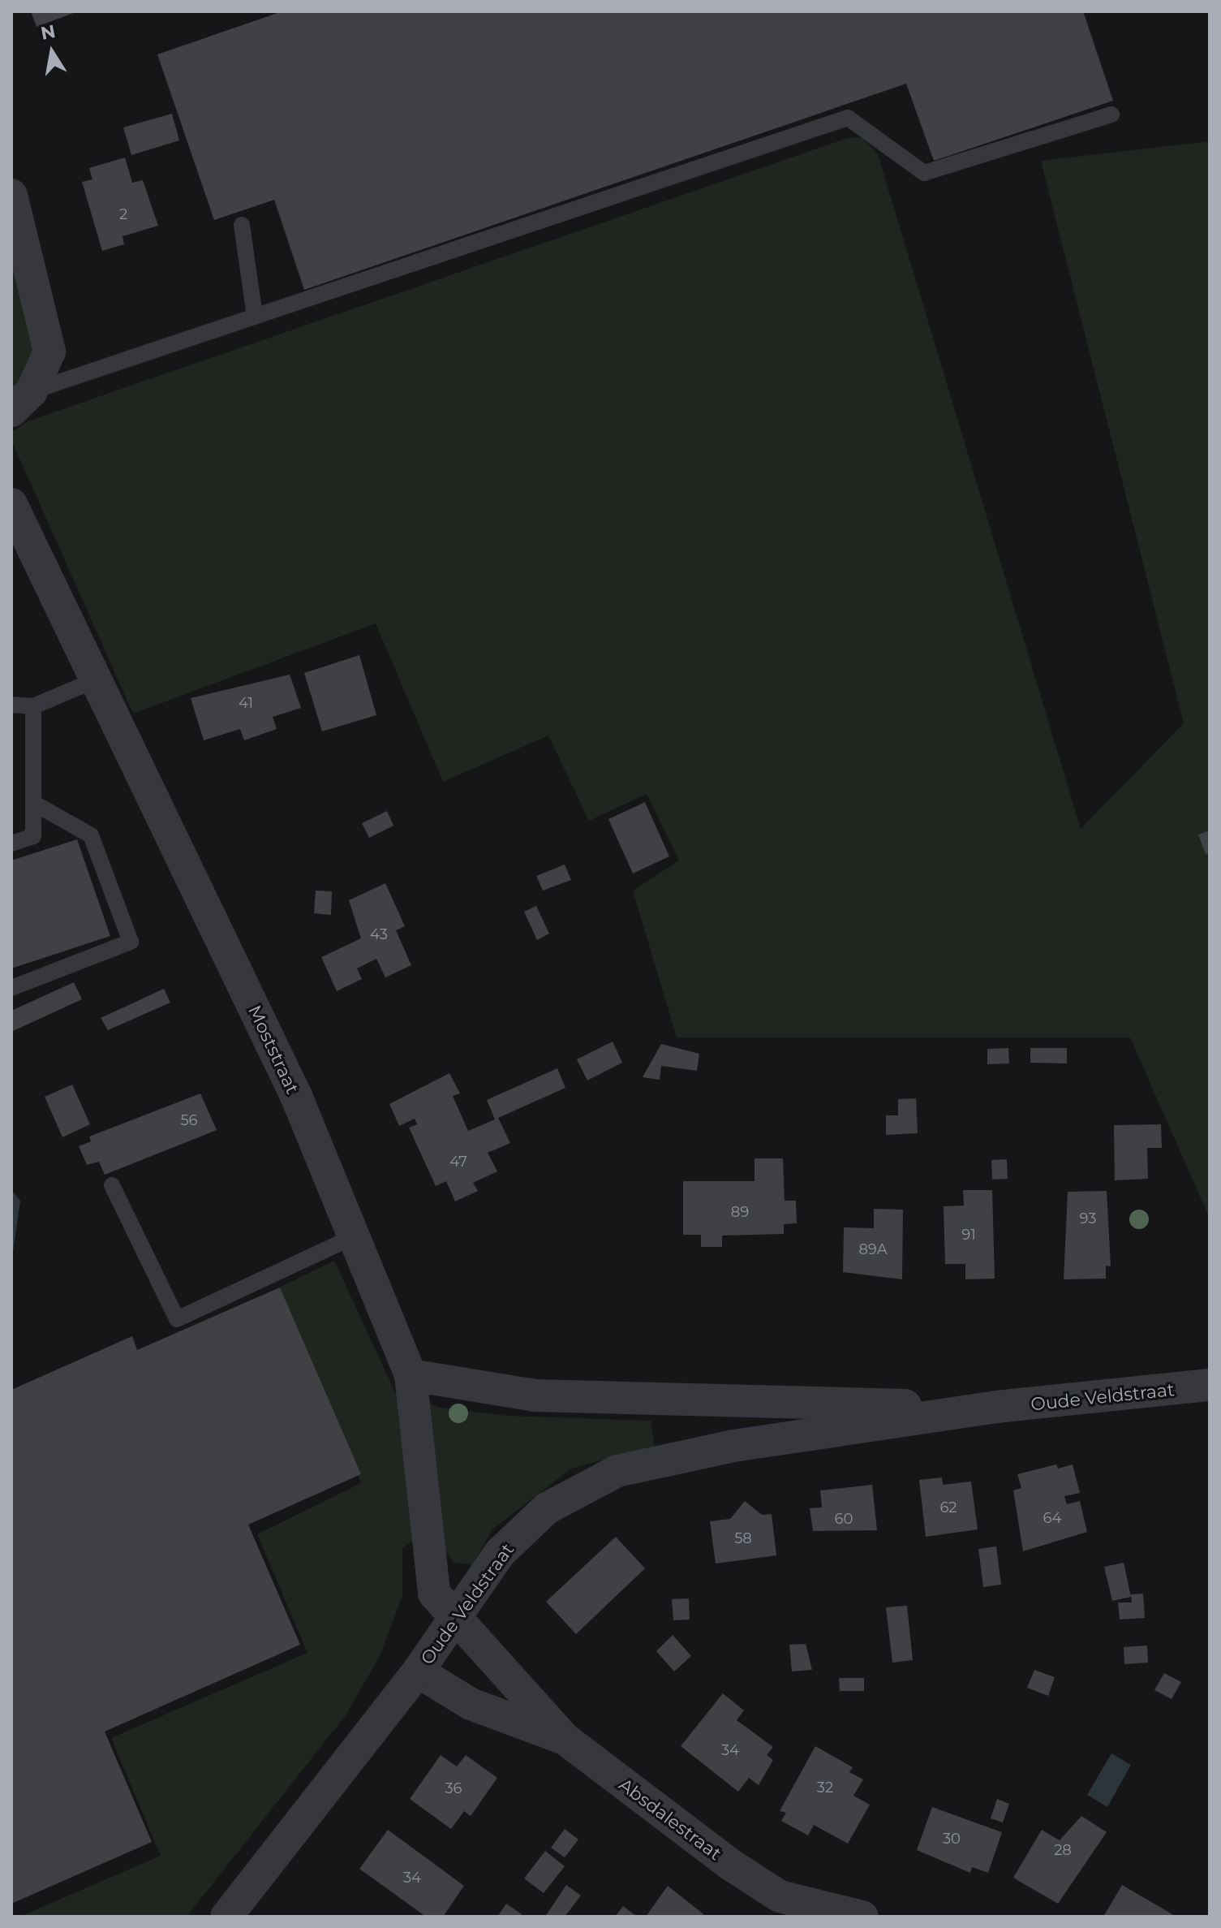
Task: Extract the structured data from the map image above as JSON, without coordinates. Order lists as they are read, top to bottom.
{
  "streets": {
    "street": ["Moststraat", "Oude Veldstraat", "Absdalestraat"]
  },
  "crossings": [
    ["Moststraat", "Oude Veldstraat"],
    ["Moststraat", "Absdalestraat"],
    ["Oude Veldstraat", "Absdalestraat"]
  ],
  "house_numbers": [
    "2",
    "41",
    "43",
    "56",
    "47",
    "89",
    "93",
    "91",
    "89A",
    "62",
    "64",
    "60",
    "58",
    "34",
    "32",
    "36",
    "30",
    "28",
    "34"
  ],
  "north": "top"
}
